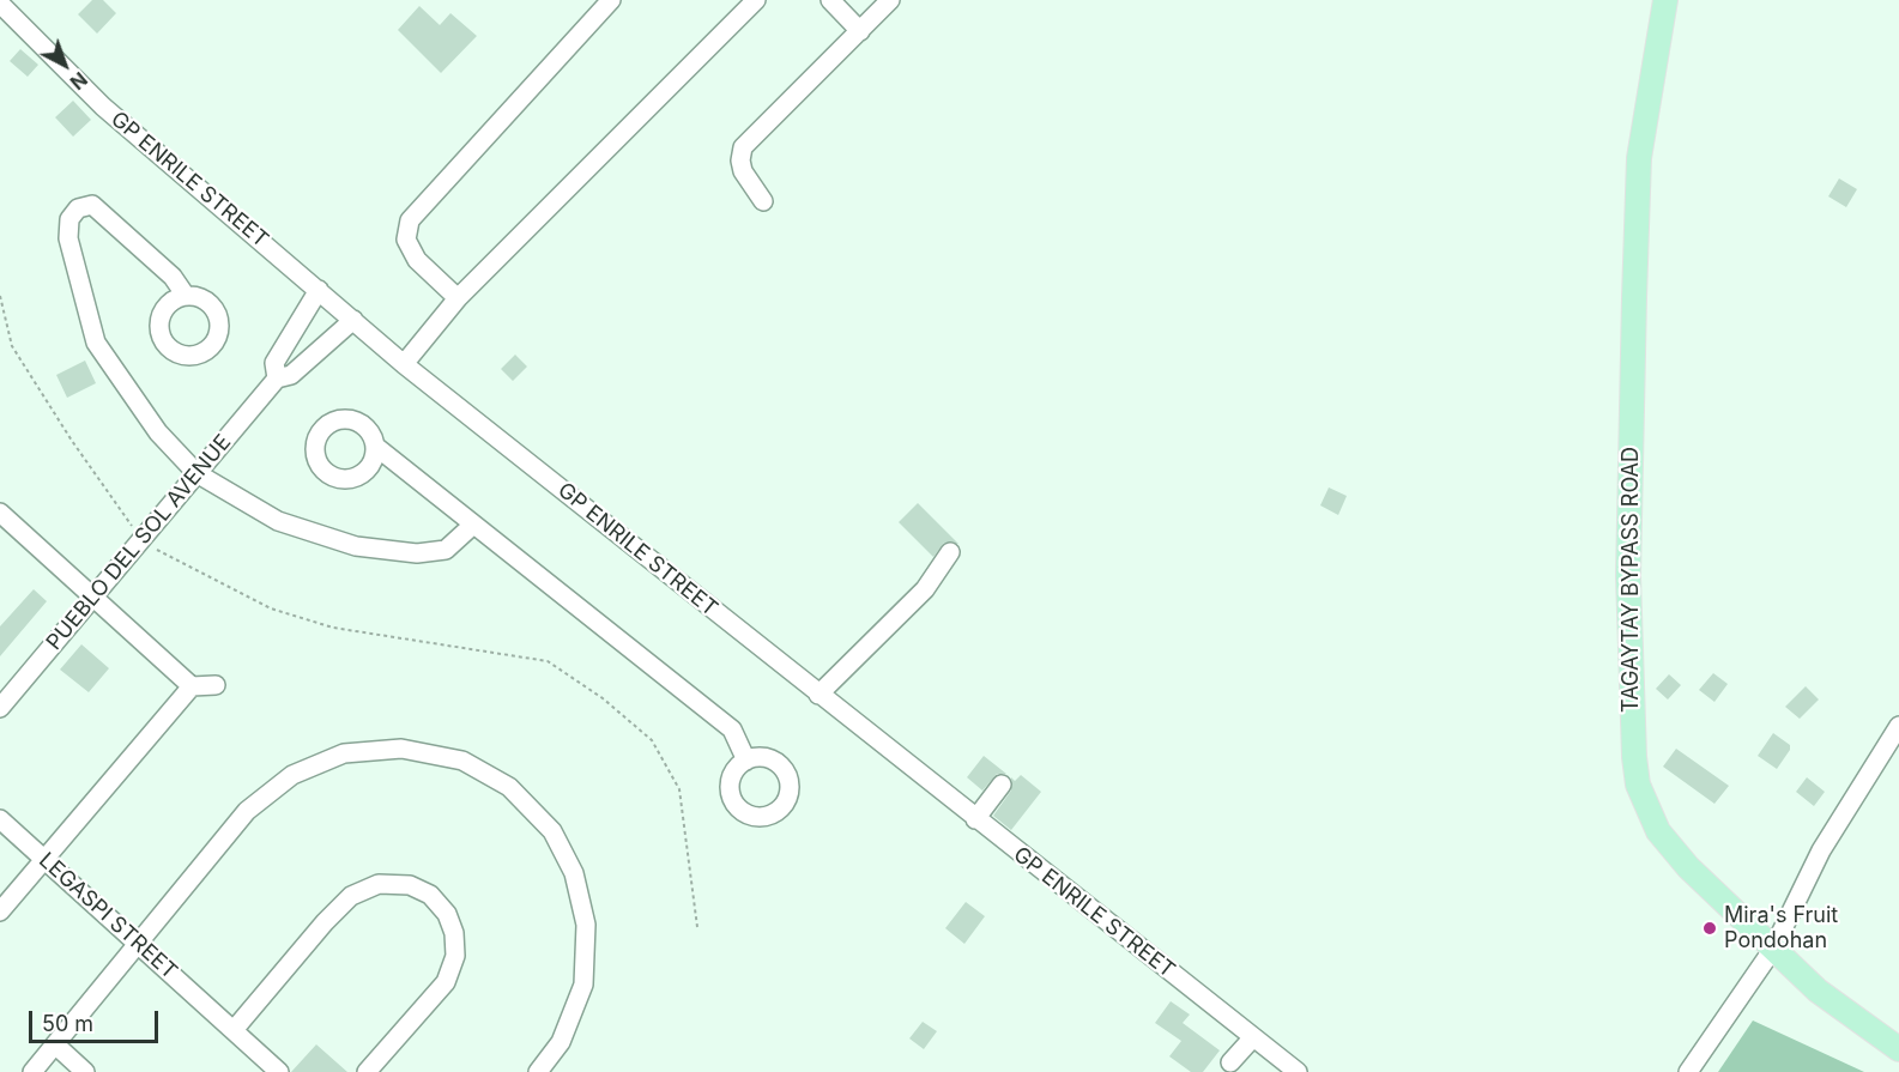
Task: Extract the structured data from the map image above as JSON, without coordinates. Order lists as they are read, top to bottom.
{
  "streets": {
    "main road": ["TAGAYTAY BYPASS ROAD"],
    "street": ["GP ENRILE STREET", "PUEBLO DEL SOL AVENUE", "LEGASPI STREET"]
  },
  "crossings": [
    ["GP ENRILE STREET", "PUEBLO DEL SOL AVENUE"]
  ],
  "places": ["Mira's Fruit Pondohan"],
  "scale_bar": "50 m",
  "north": "bottom right"
}
